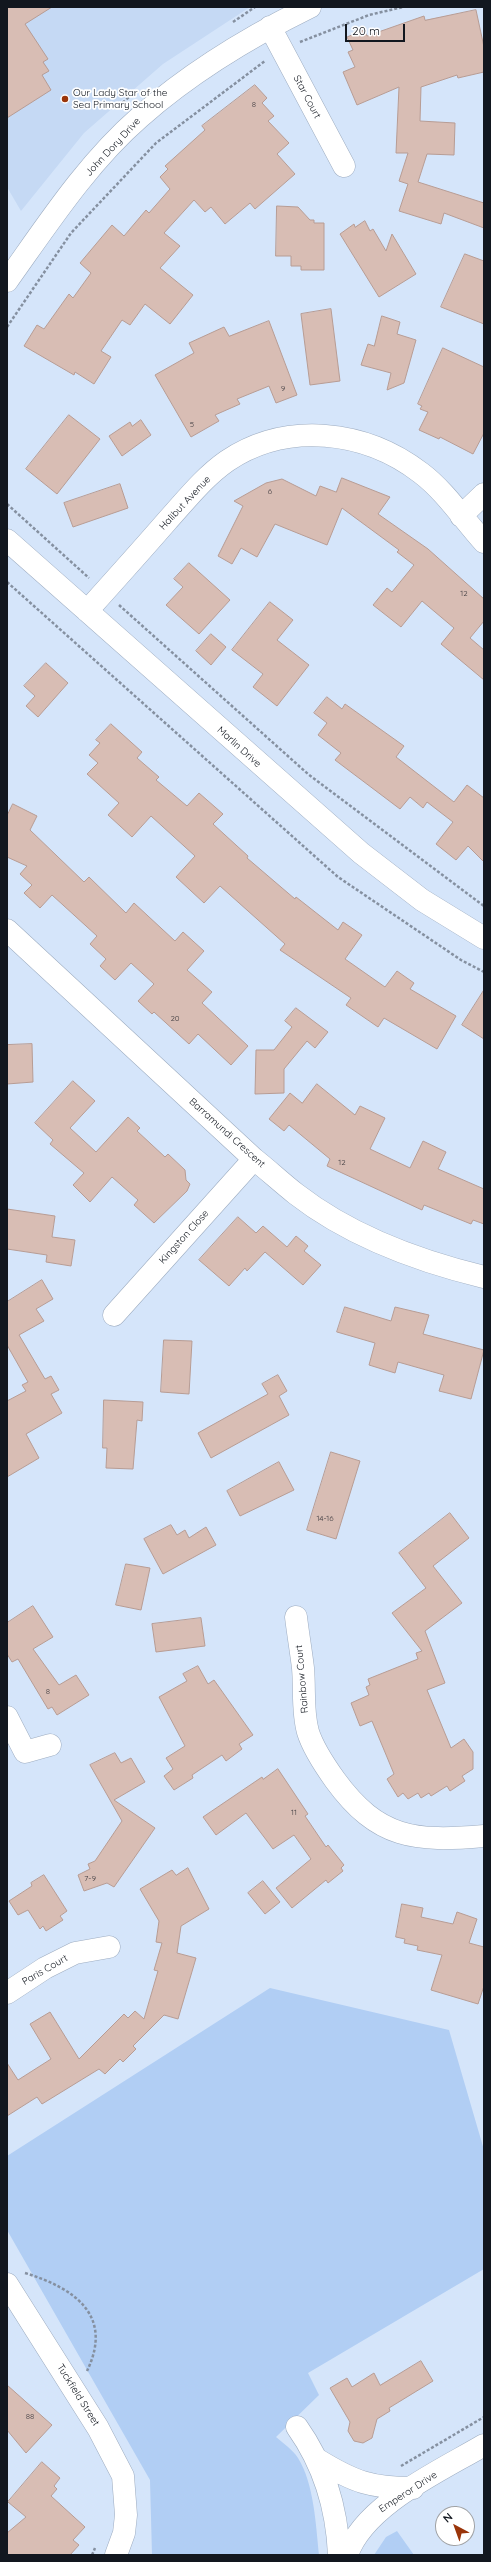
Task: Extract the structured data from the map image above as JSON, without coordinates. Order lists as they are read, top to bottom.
{
  "streets": {
    "street": [
      "Star Court",
      "John Dory Drive",
      "Halibut Avenue",
      "Marlin Drive",
      "Barramundi Crescent",
      "Kingston Close",
      "Rainbow Court",
      "Paris Court",
      "Tuckfield Street",
      "Emperor Drive"
    ]
  },
  "crossings": [
    ["Star Court", "John Dory Drive"],
    ["Halibut Avenue", "Marlin Drive"],
    ["Barramundi Crescent", "Kingston Close"]
  ],
  "places": ["Our Lady Star of the Sea Primary School"],
  "house_numbers": [
    "8",
    "9",
    "5",
    "6",
    "12",
    "20",
    "12",
    "14-16",
    "8",
    "11",
    "7-9",
    "88"
  ],
  "scale_bar": "20 m",
  "north": "top left"
}
